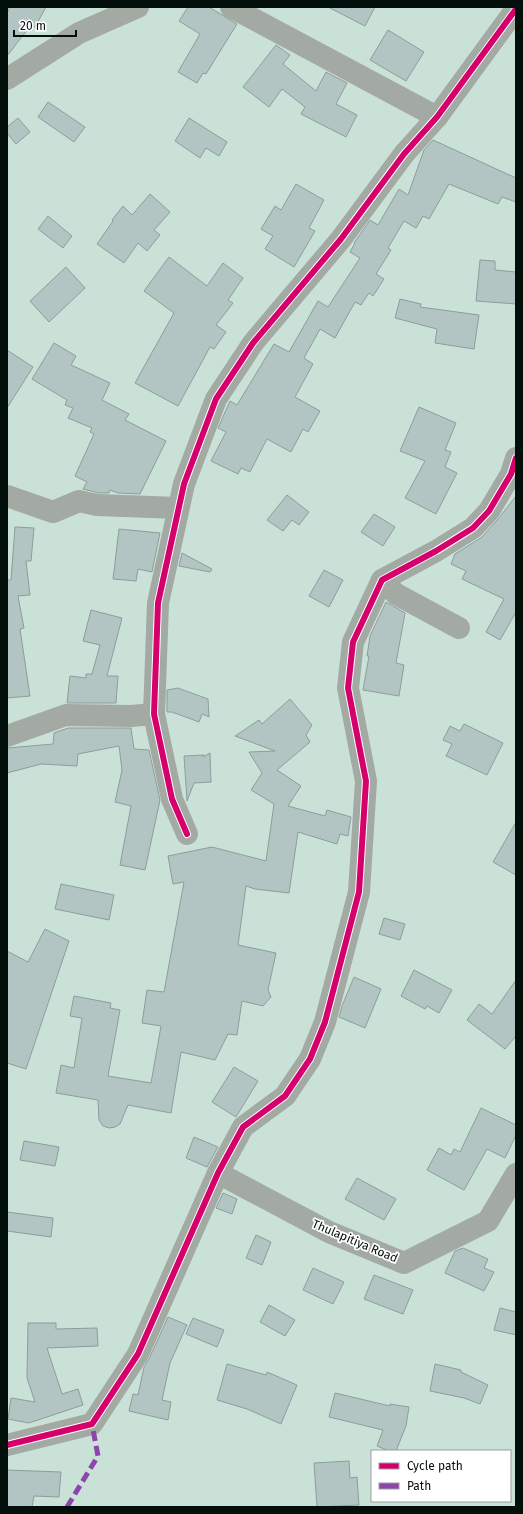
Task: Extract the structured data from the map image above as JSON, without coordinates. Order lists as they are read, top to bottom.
{
  "streets": {
    "street": ["Thulapitiya Road"]
  },
  "legend": ["Cycle path", "Path"],
  "scale_bar": "20 m"
}
